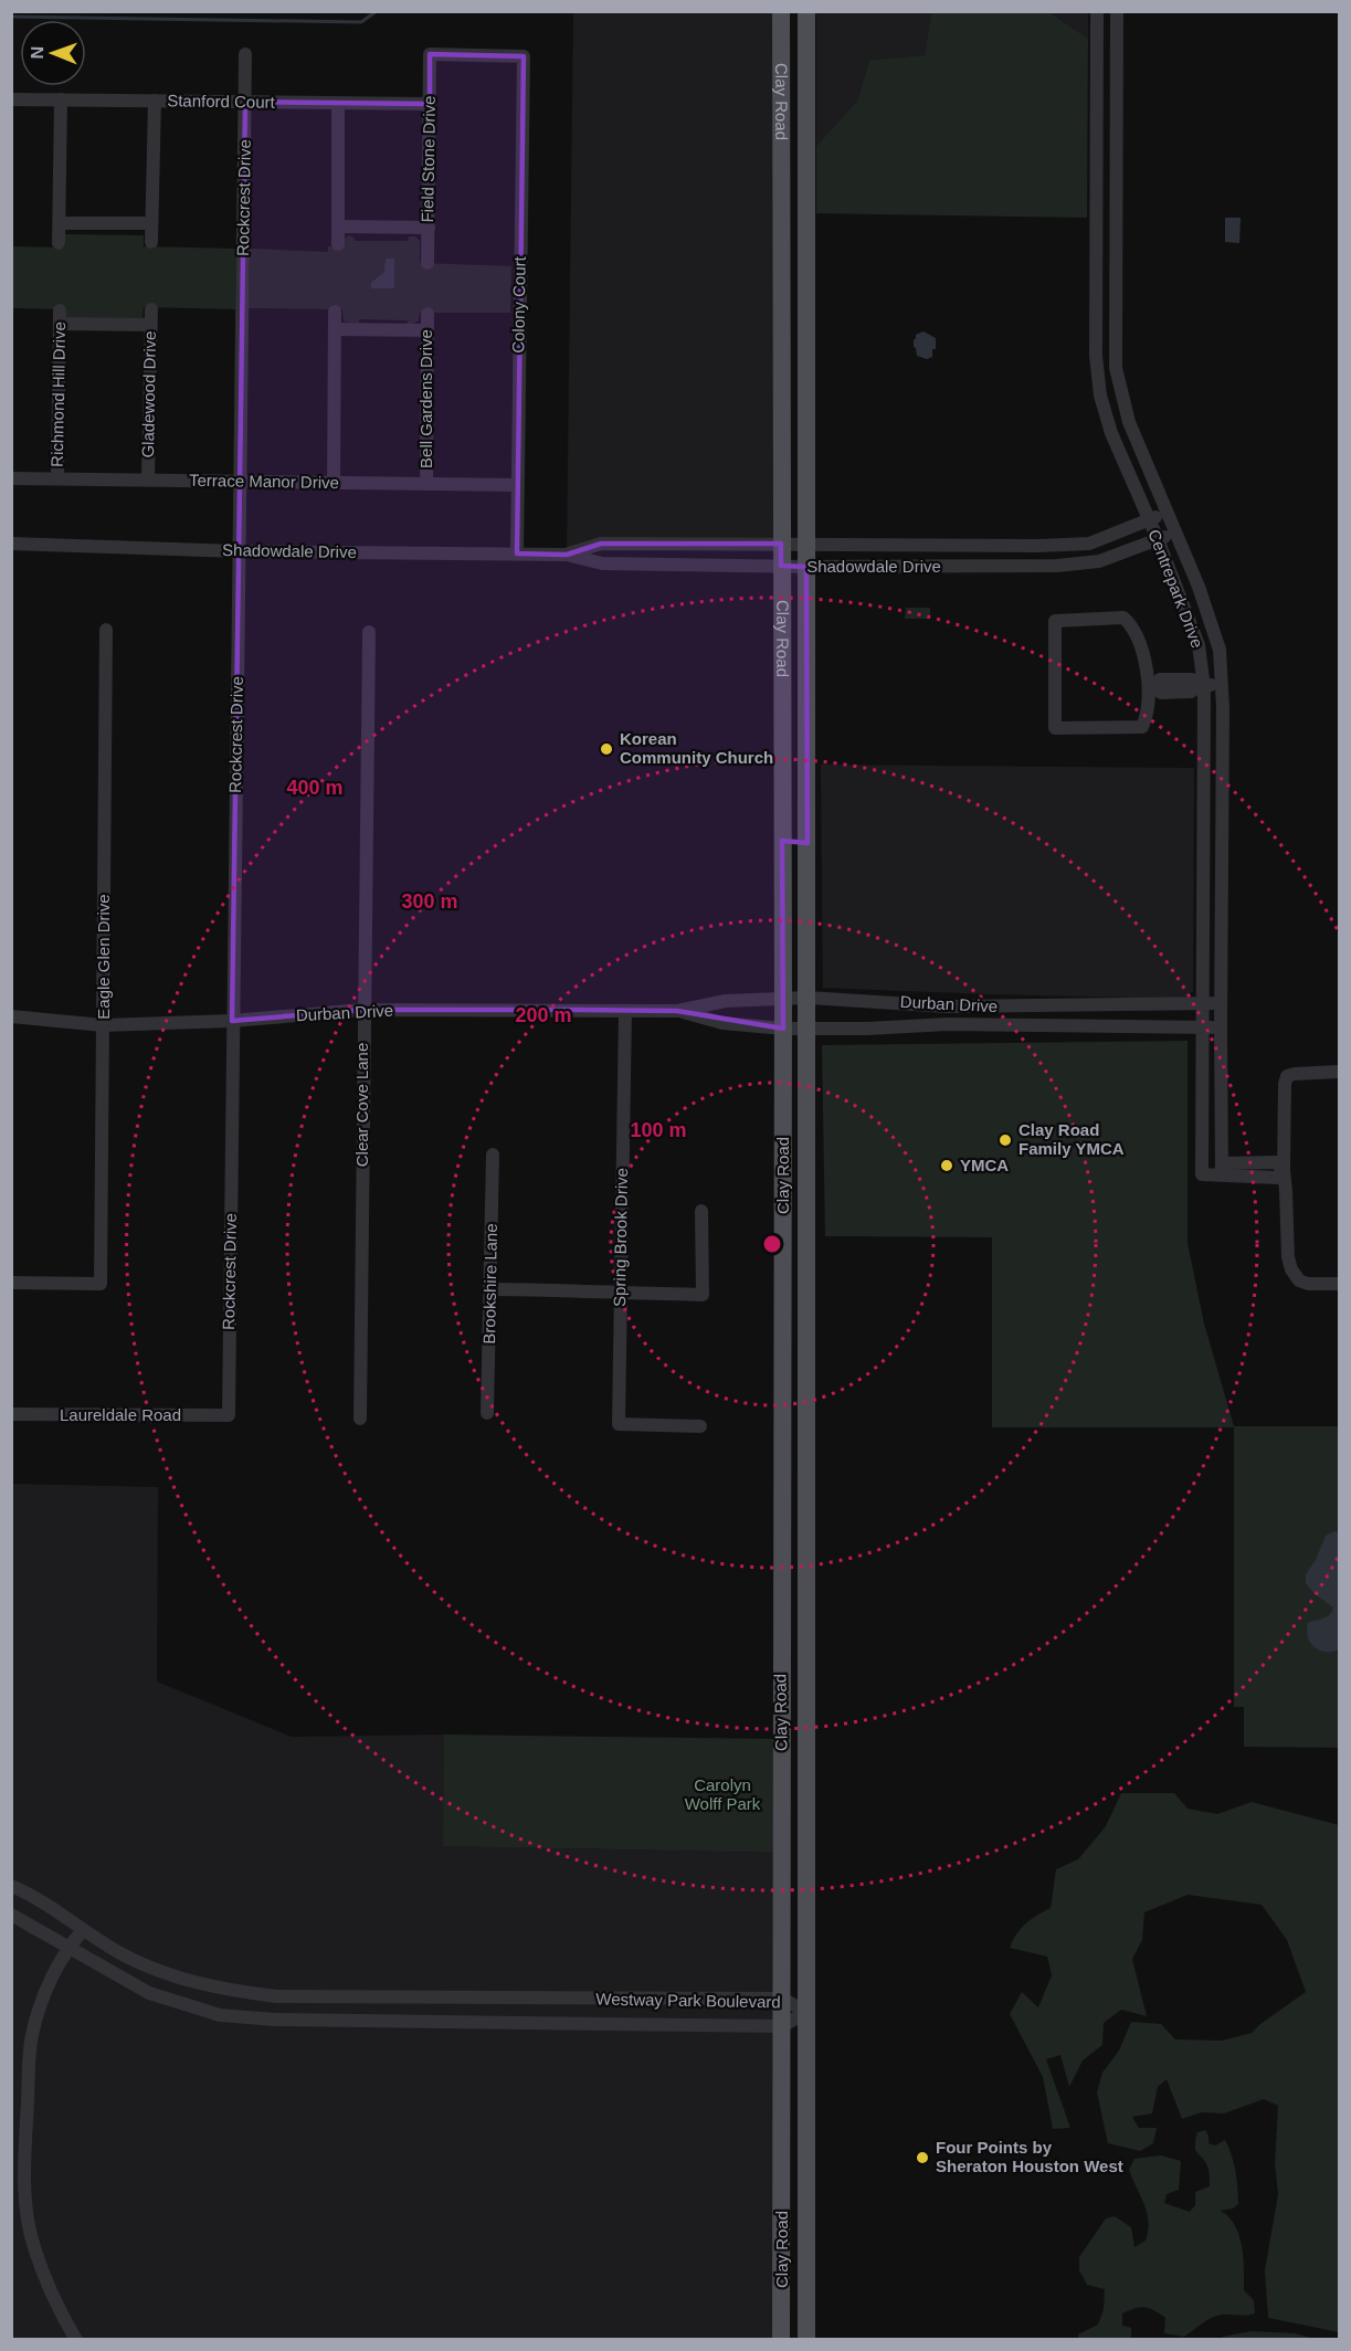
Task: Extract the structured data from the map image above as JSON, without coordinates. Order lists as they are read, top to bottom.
{
  "streets": {
    "main road": ["Clay Road"],
    "street": [
      "Stanford Court",
      "Field Stone Drive",
      "Rockcrest Drive",
      "Colony Court",
      "Richmond Hill Drive",
      "Gladewood Drive",
      "Bell Gardens Drive",
      "Terrace Manor Drive",
      "Shadowdale Drive",
      "Centrepark Drive",
      "Eagle Glen Drive",
      "Durban Drive",
      "Clear Cove Lane",
      "Spring Brook Drive",
      "Brookshire Lane",
      "Laureldale Road",
      "Westway Park Boulevard"
    ]
  },
  "crossings": [
    ["Stanford Court", "Field Stone Drive"],
    ["Stanford Court", "Rockcrest Drive"],
    ["Clay Road", "Shadowdale Drive"],
    ["Clay Road", "Durban Drive"],
    ["Clay Road", "Westway Park Boulevard"],
    ["Field Stone Drive", "Colony Court"],
    ["Rockcrest Drive", "Terrace Manor Drive"],
    ["Rockcrest Drive", "Shadowdale Drive"],
    ["Rockcrest Drive", "Durban Drive"],
    ["Rockcrest Drive", "Laureldale Road"],
    ["Colony Court", "Terrace Manor Drive"],
    ["Colony Court", "Shadowdale Drive"],
    ["Richmond Hill Drive", "Gladewood Drive"],
    ["Richmond Hill Drive", "Terrace Manor Drive"],
    ["Gladewood Drive", "Terrace Manor Drive"],
    ["Bell Gardens Drive", "Terrace Manor Drive"],
    ["Shadowdale Drive", "Centrepark Drive"],
    ["Centrepark Drive", "Durban Drive"],
    ["Eagle Glen Drive", "Durban Drive"],
    ["Durban Drive", "Clear Cove Lane"],
    ["Durban Drive", "Spring Brook Drive"]
  ],
  "parks": ["Carolyn Wolff Park"],
  "places": [
    "Korean Community Church",
    "Clay Road Family YMCA",
    "YMCA",
    "Four Points by Sheraton Houston West"
  ],
  "north": "left",
  "rings": [
    "400 m",
    "300 m",
    "200 m",
    "100 m"
  ]
}
